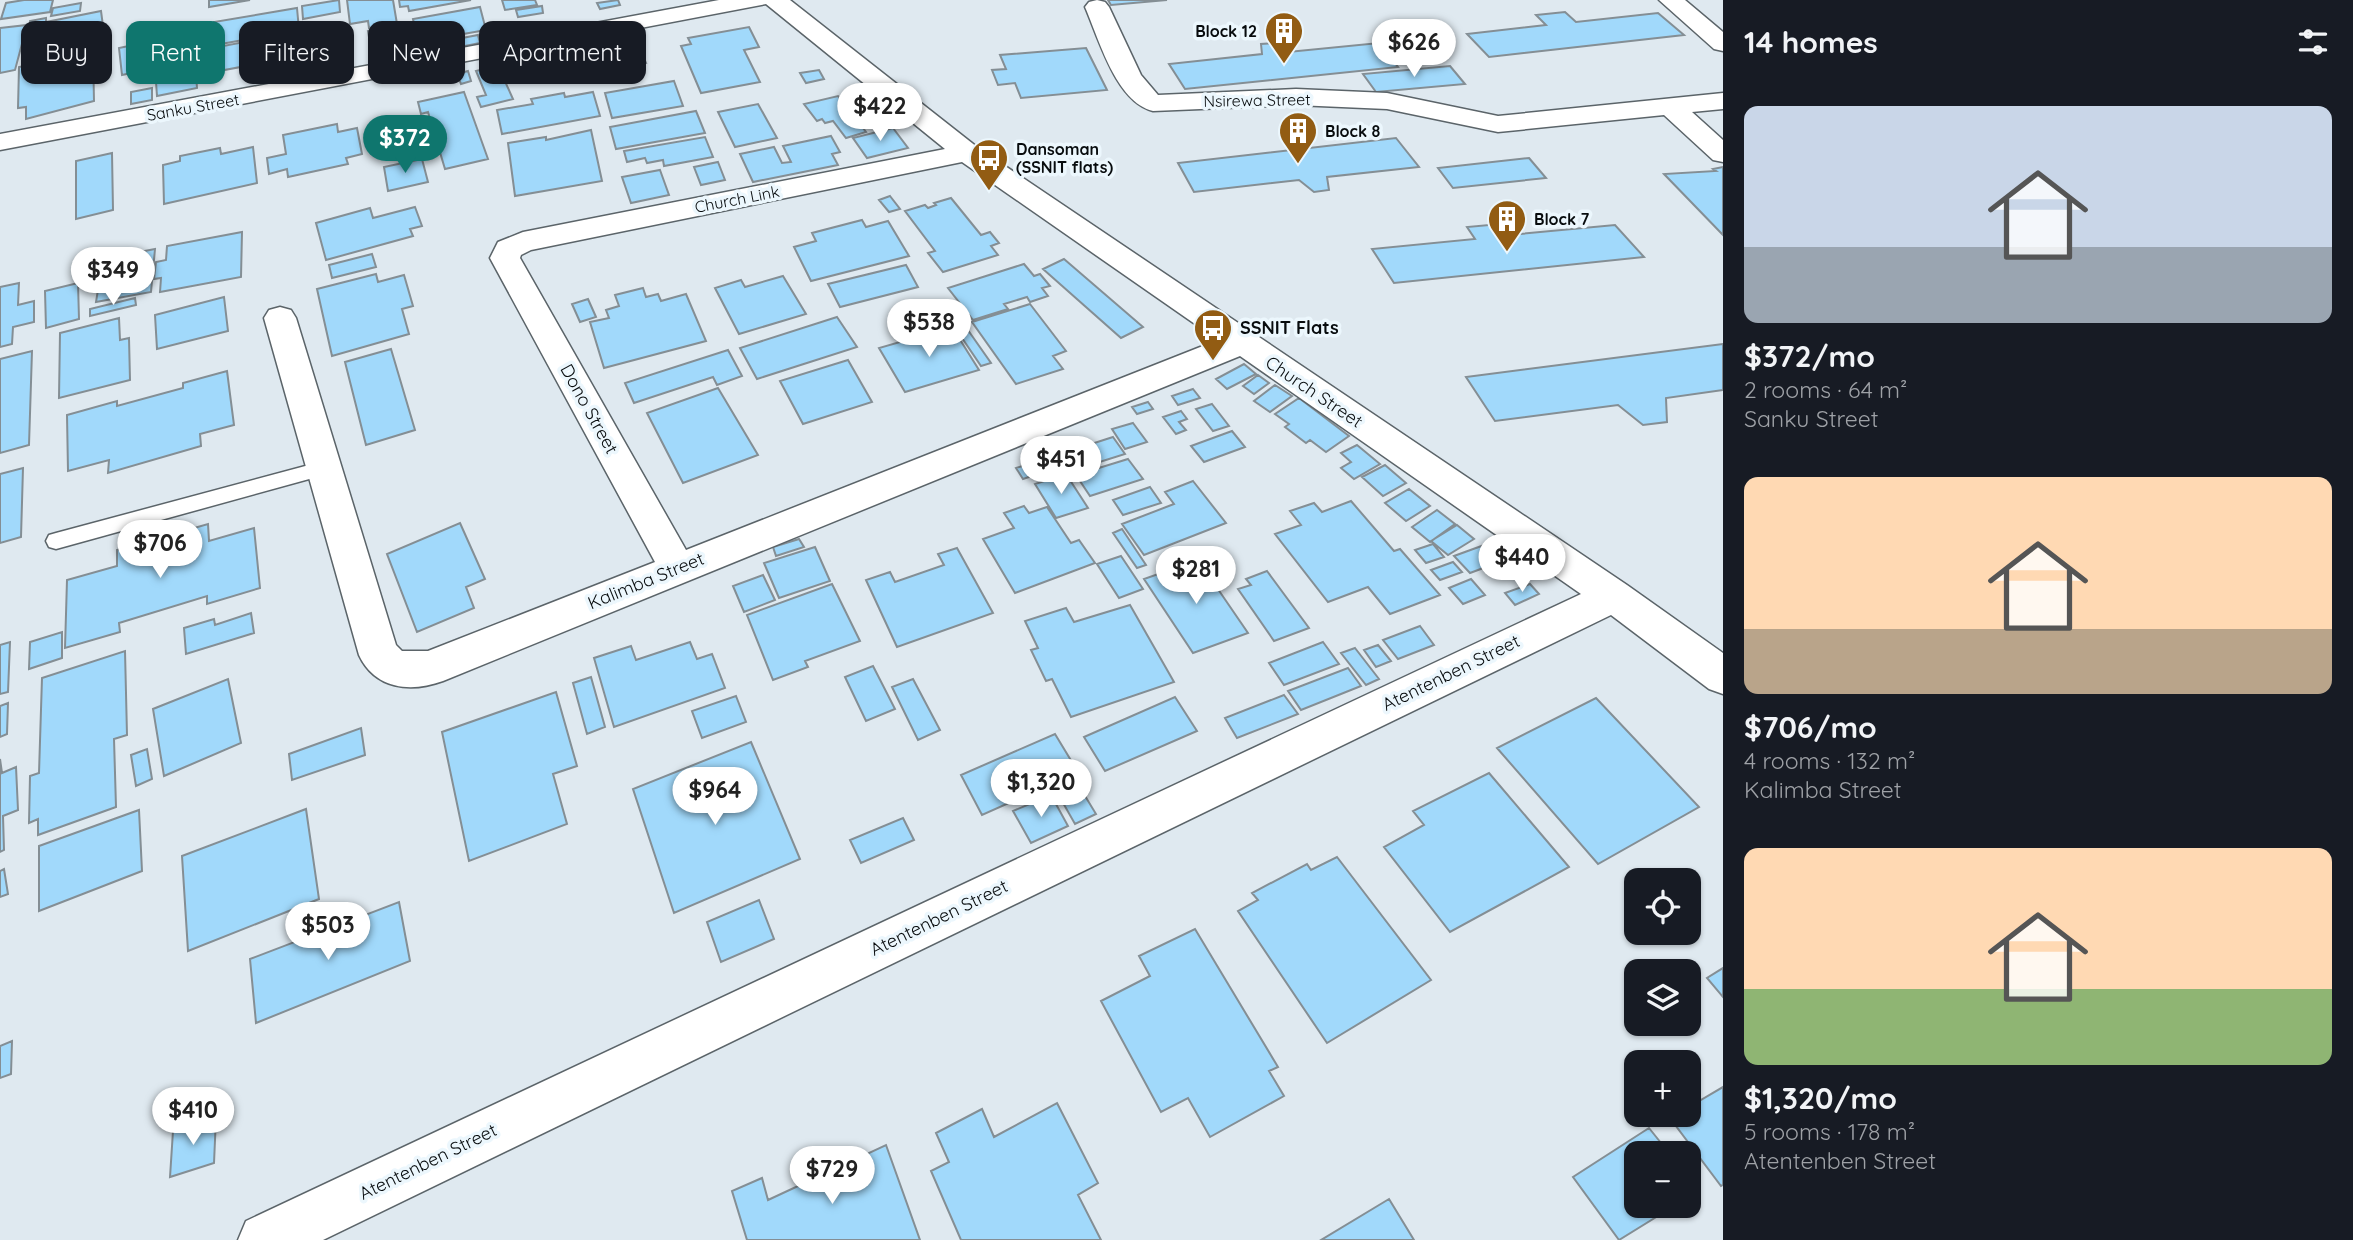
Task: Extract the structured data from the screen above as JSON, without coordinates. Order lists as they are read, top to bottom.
{
  "streets": {
    "street": [
      "Nsirewa Street",
      "Sanku Street",
      "Church Link",
      "Church Street",
      "Dono Street",
      "Kalimba Street",
      "Atentenben Street"
    ]
  },
  "crossings": [
    ["Church Link", "Church Street"],
    ["Church Link", "Dono Street"],
    ["Church Street", "Kalimba Street"],
    ["Church Street", "Atentenben Street"],
    ["Dono Street", "Kalimba Street"]
  ],
  "places": {
    "building": ["Block 12", "Block 8", "Block 7"],
    "bus stop": ["Dansoman (SSNIT flats)", "SSNIT Flats"]
  },
  "page": {
    "heading": "14 homes",
    "price": [
      "$626",
      "$422",
      "$372",
      "$349",
      "$538",
      "$451",
      "$706",
      "$440",
      "$281",
      "$1,320",
      "$964",
      "$503",
      "$410",
      "$729"
    ],
    "chip": [
      "Buy",
      "Rent",
      "Filters",
      "New",
      "Apartment"
    ],
    "list": [
      {
        "name": "$372/mo",
        "note": "2 rooms · 64 m² · Sanku Street"
      },
      {
        "name": "$706/mo",
        "note": "4 rooms · 132 m² · Kalimba Street"
      },
      {
        "name": "$1,320/mo",
        "note": "5 rooms · 178 m² · Atentenben Street"
      }
    ],
    "map_buttons": ["+", "−"]
  }
}
